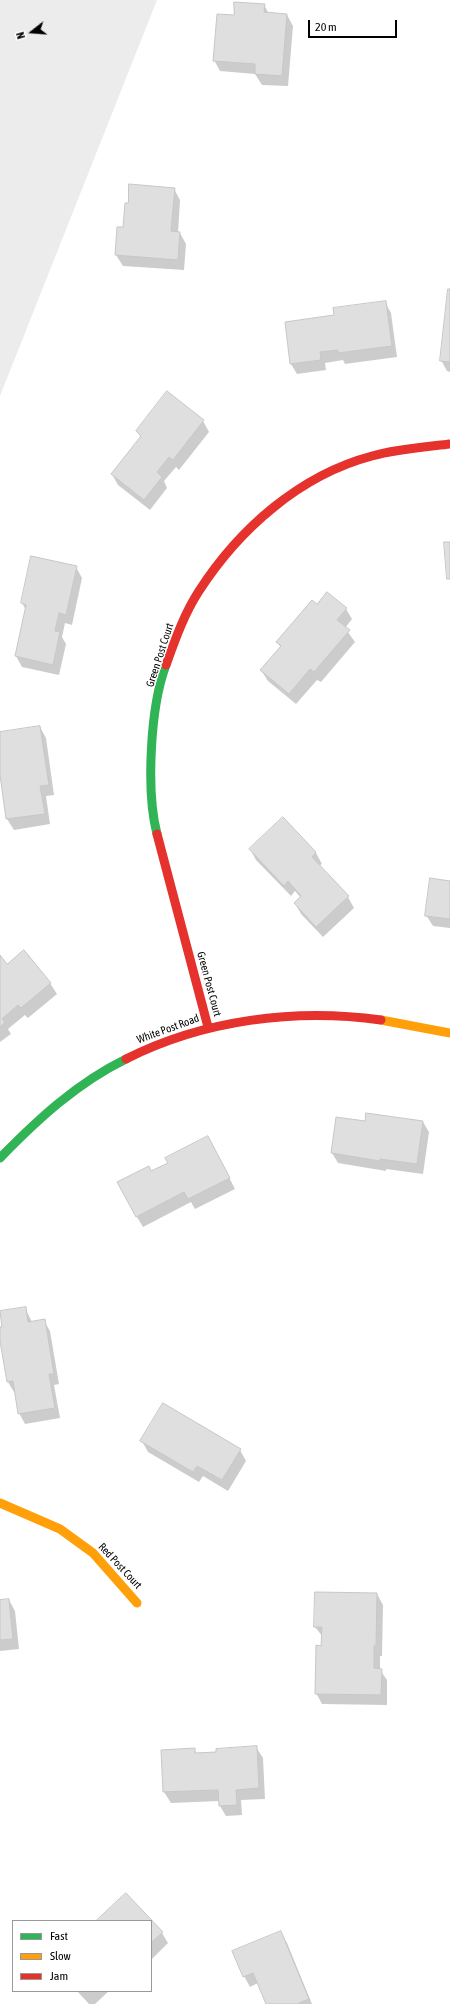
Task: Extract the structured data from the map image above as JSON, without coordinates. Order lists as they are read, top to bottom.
{
  "streets": {
    "street": ["Green Post Court", "White Post Road", "Red Post Court"]
  },
  "crossings": [
    ["Green Post Court", "White Post Road"]
  ],
  "legend": ["Fast", "Slow", "Jam"],
  "scale_bar": "20 m",
  "north": "left"
}
